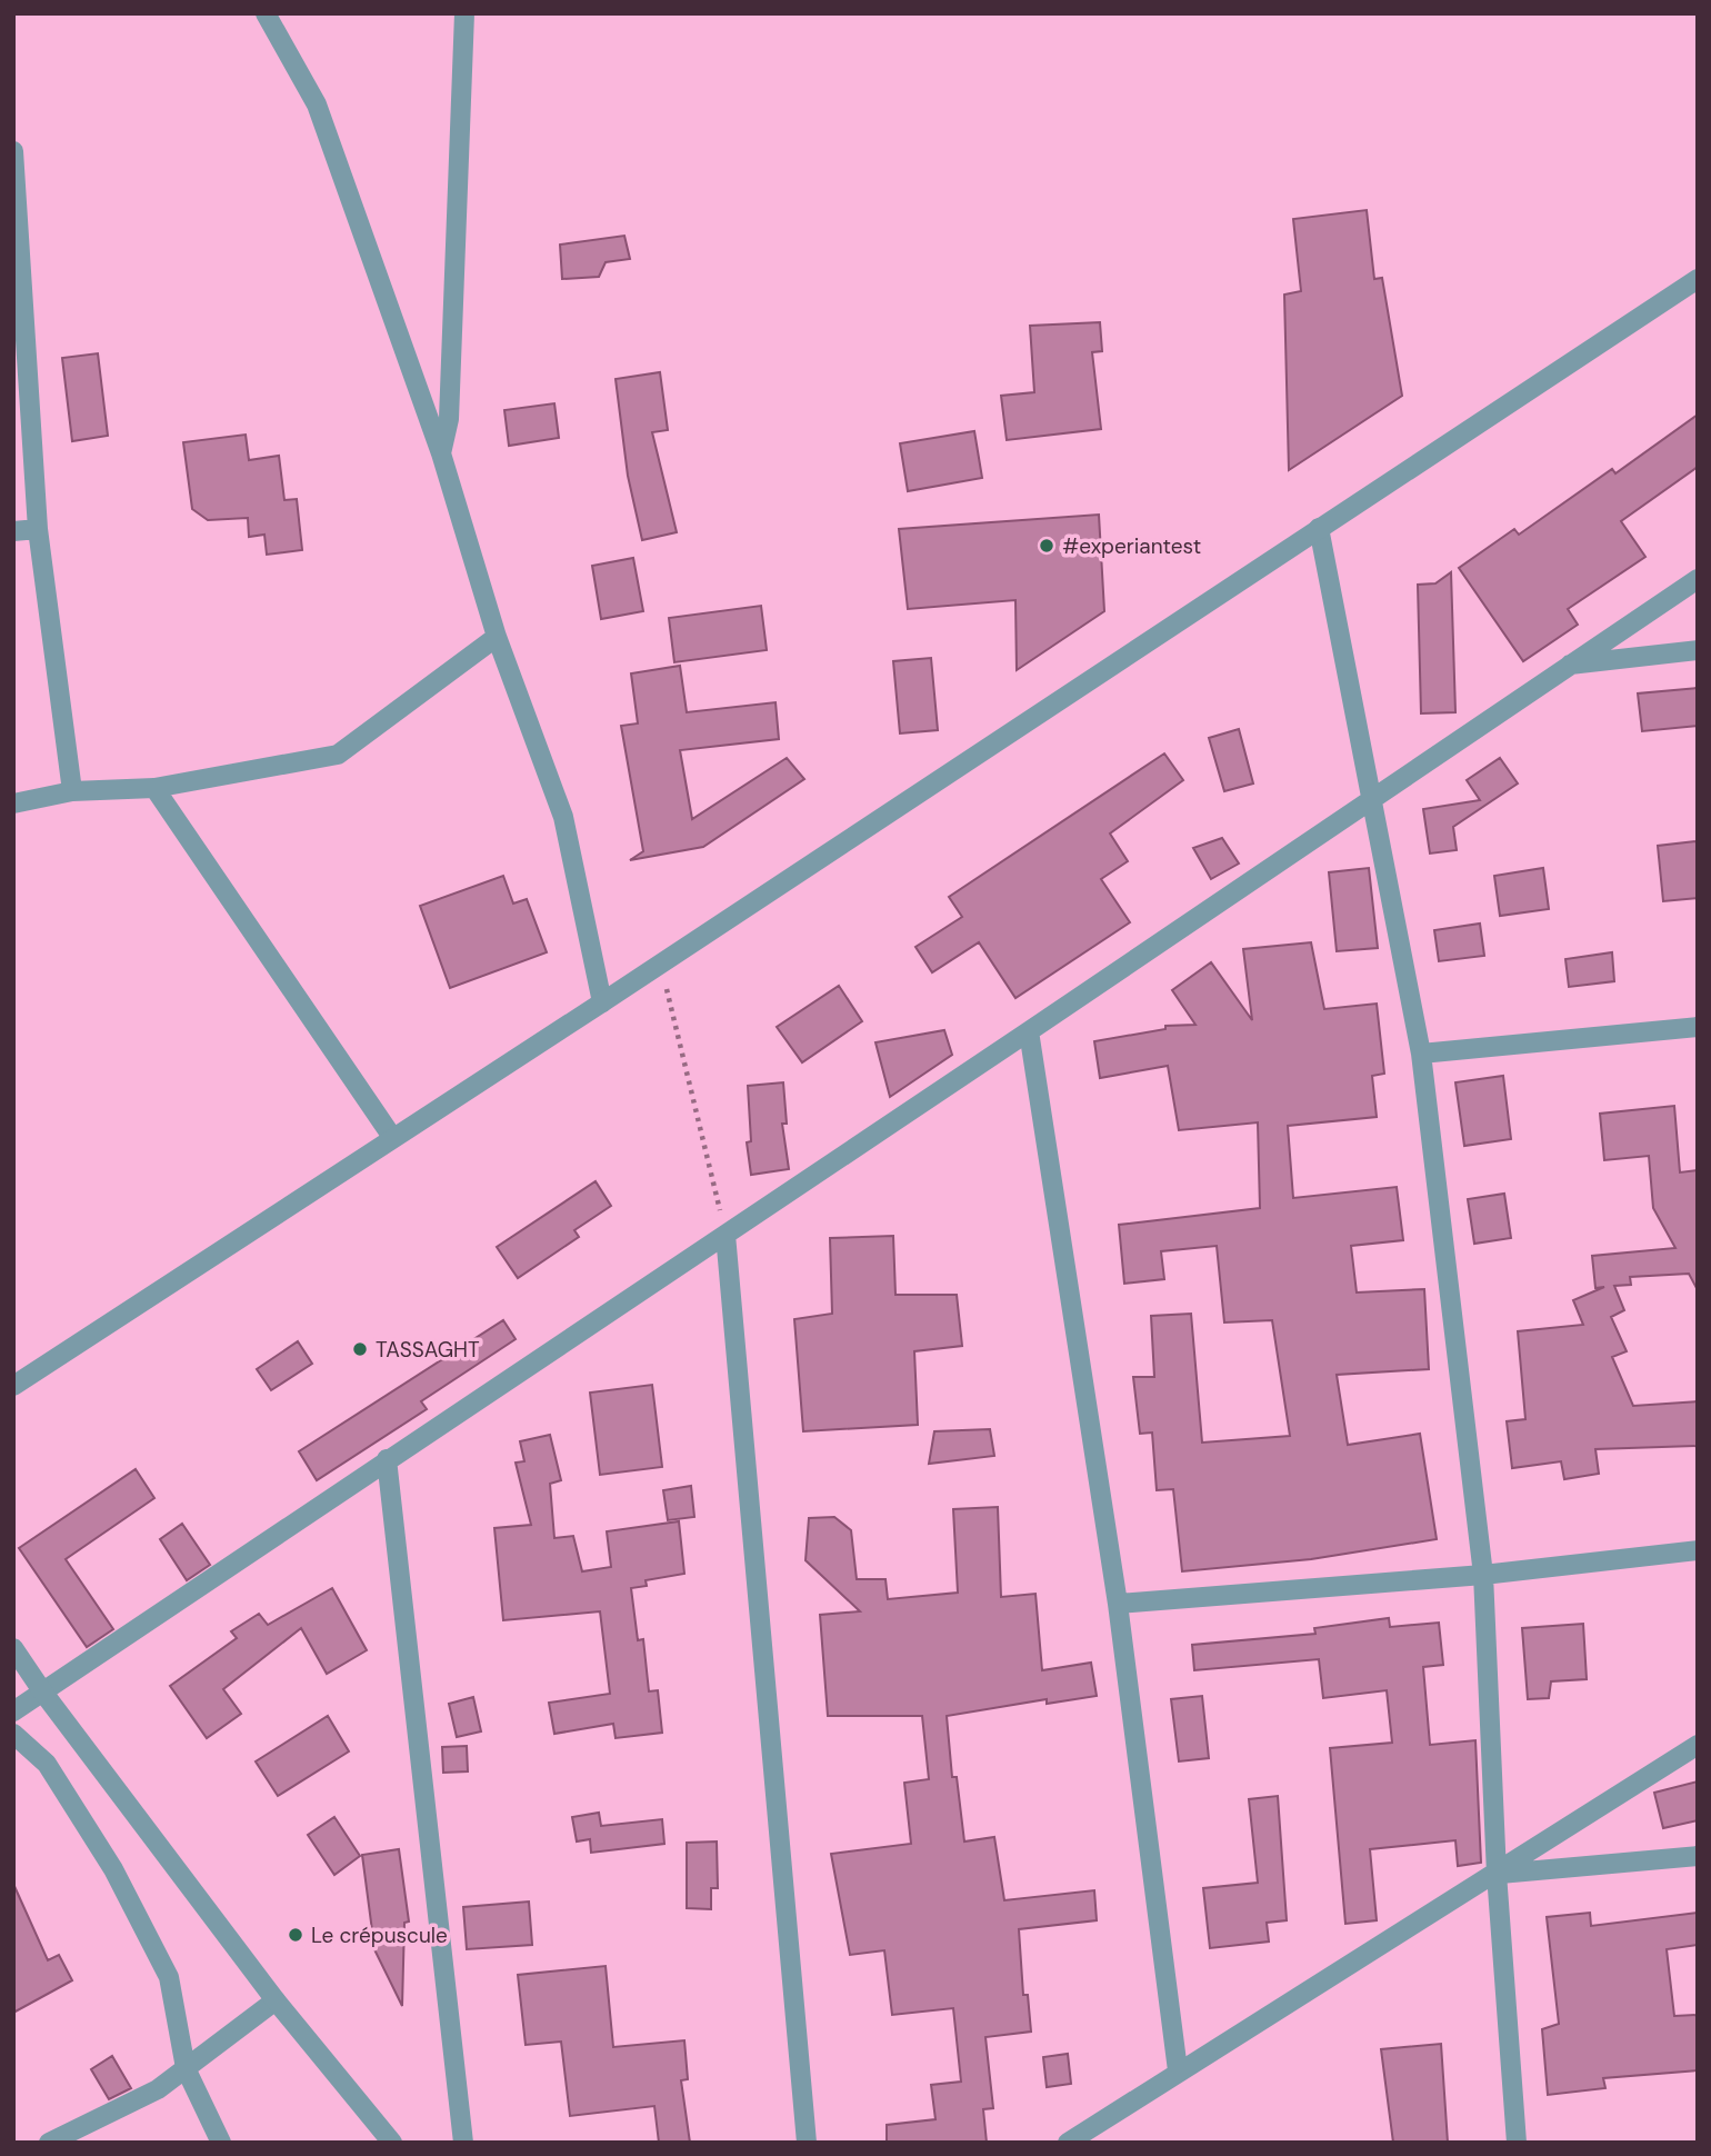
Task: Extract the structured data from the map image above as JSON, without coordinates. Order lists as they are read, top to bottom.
{
  "places": ["#experiantest", "TASSAGHT", "Le crépuscule"]
}
